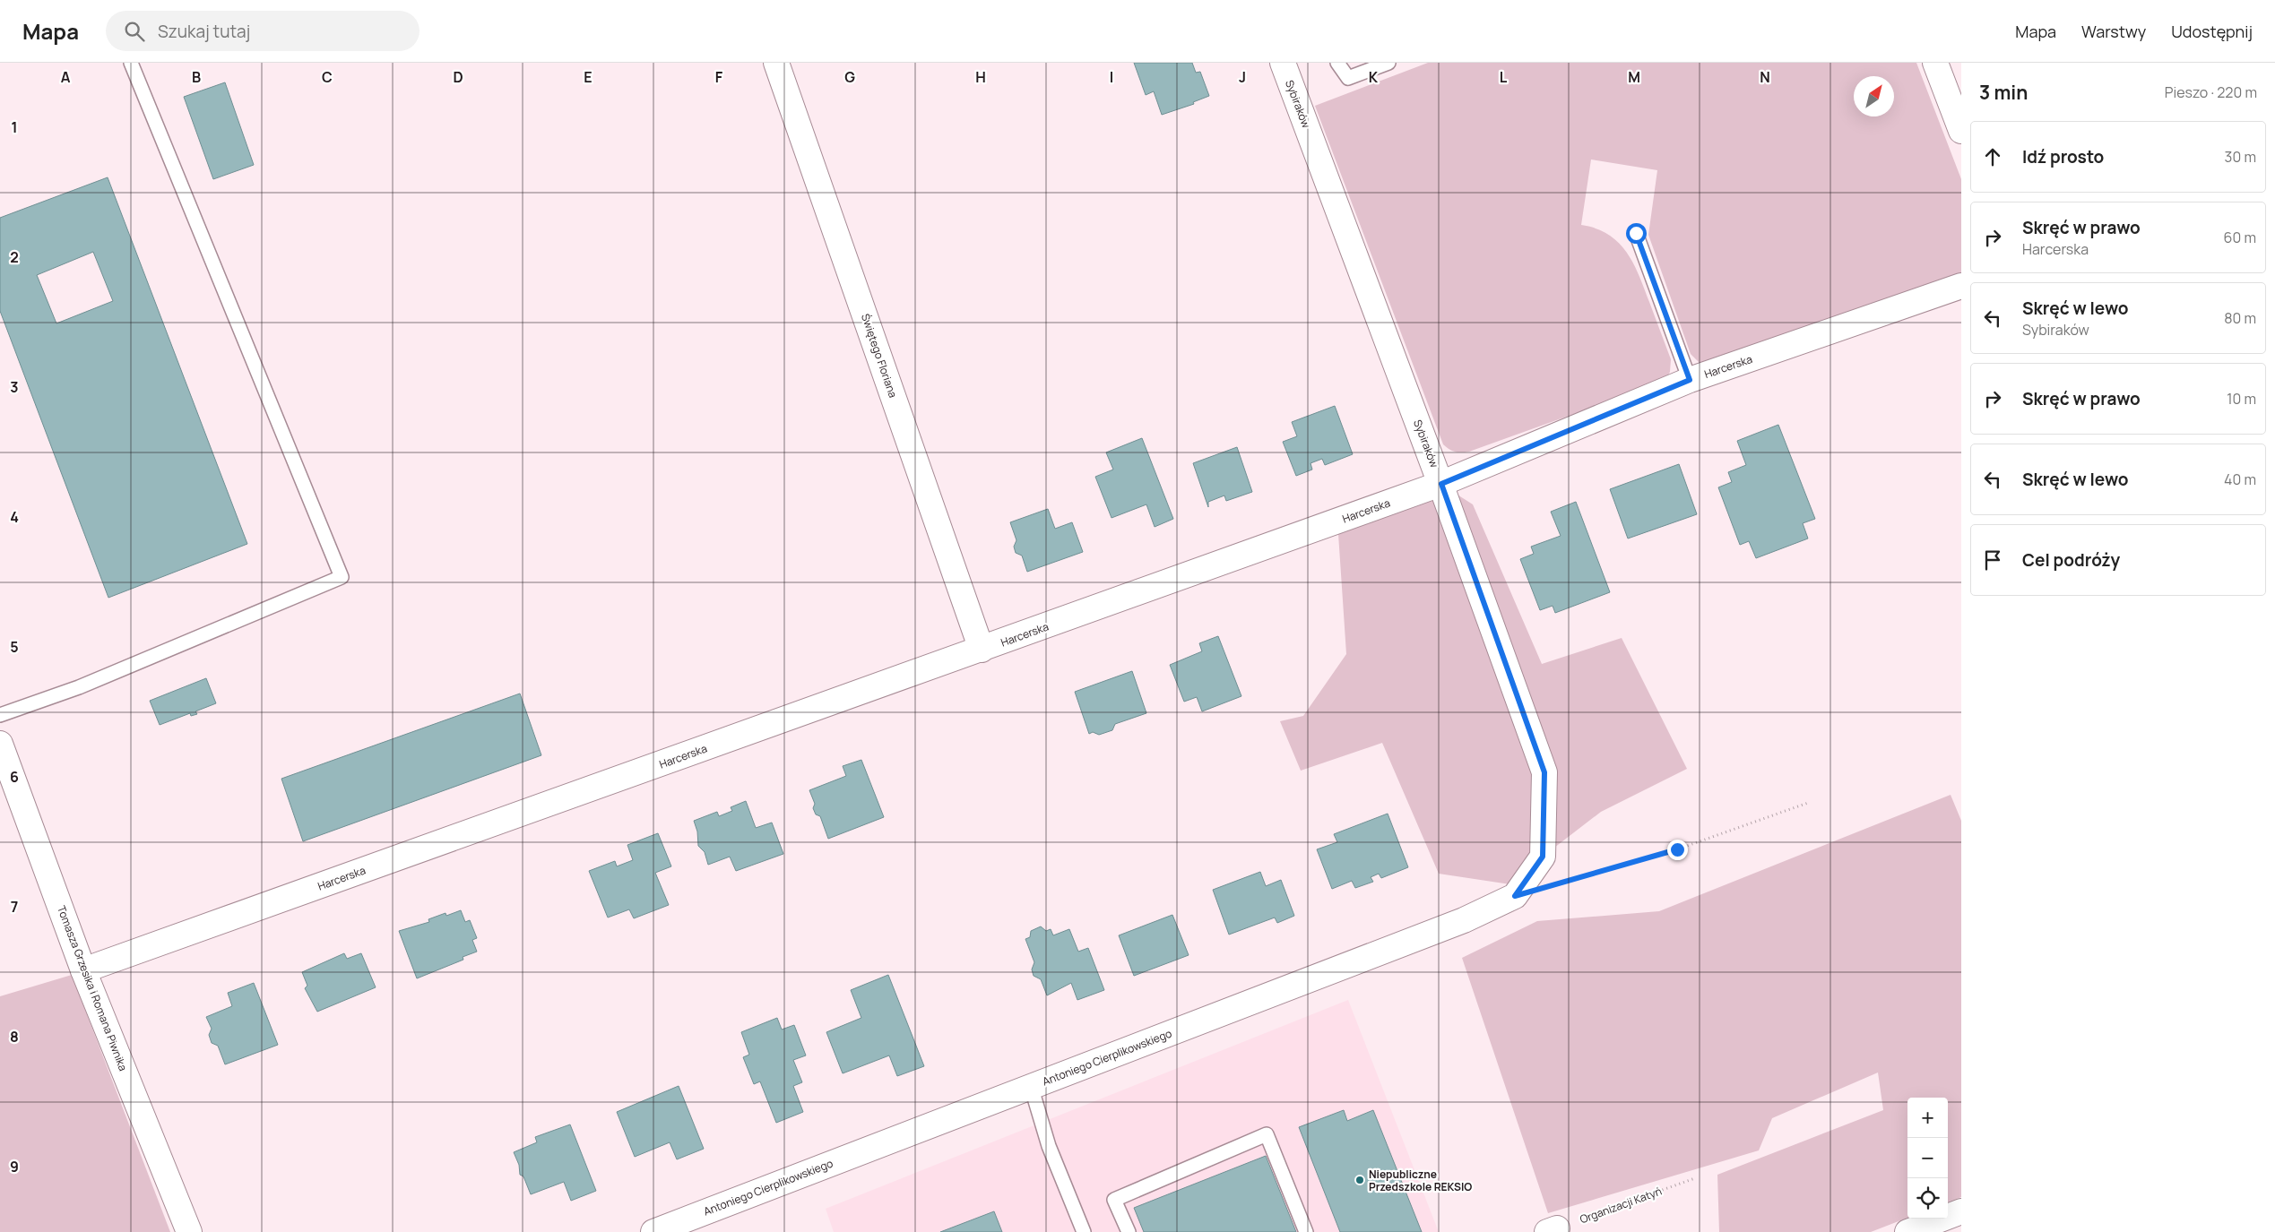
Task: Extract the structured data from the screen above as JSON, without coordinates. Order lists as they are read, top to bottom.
{
  "streets": {
    "street": [
      "Sybiraków",
      "Świętego Floriana",
      "Harcerska",
      "Tomasza Grzesika i Romana Piwnika",
      "Antoniego Cierplikowskiego"
    ],
    "path": ["Organizacji Katyń"]
  },
  "crossings": [
    ["Sybiraków", "Harcerska"],
    ["Sybiraków", "Antoniego Cierplikowskiego"],
    ["Świętego Floriana", "Harcerska"],
    ["Harcerska", "Tomasza Grzesika i Romana Piwnika"]
  ],
  "places": ["Niepubliczne Przedszkole REKSIO"],
  "north": "top right",
  "page": {
    "header": "Mapa",
    "search": "Szukaj tutaj",
    "nav": ["Mapa", "Warstwy", "Udostępnij"],
    "heading": ["3 min", "Pieszo · 220 m"],
    "list": [
      ["Idź prosto", "30 m"],
      ["Skręć w prawo", "Harcerska", "60 m"],
      ["Skręć w lewo", "Sybiraków", "80 m"],
      ["Skręć w prawo", "10 m"],
      ["Skręć w lewo", "40 m"],
      "Cel podróży"
    ],
    "map_buttons": ["+", "−"]
  },
  "grid": {
    "columns": [
      "A",
      "B",
      "C",
      "D",
      "E",
      "F",
      "G",
      "H",
      "I",
      "J",
      "K",
      "L",
      "M",
      "N"
    ],
    "rows": [
      "1",
      "2",
      "3",
      "4",
      "5",
      "6",
      "7",
      "8",
      "9"
    ]
  }
}
